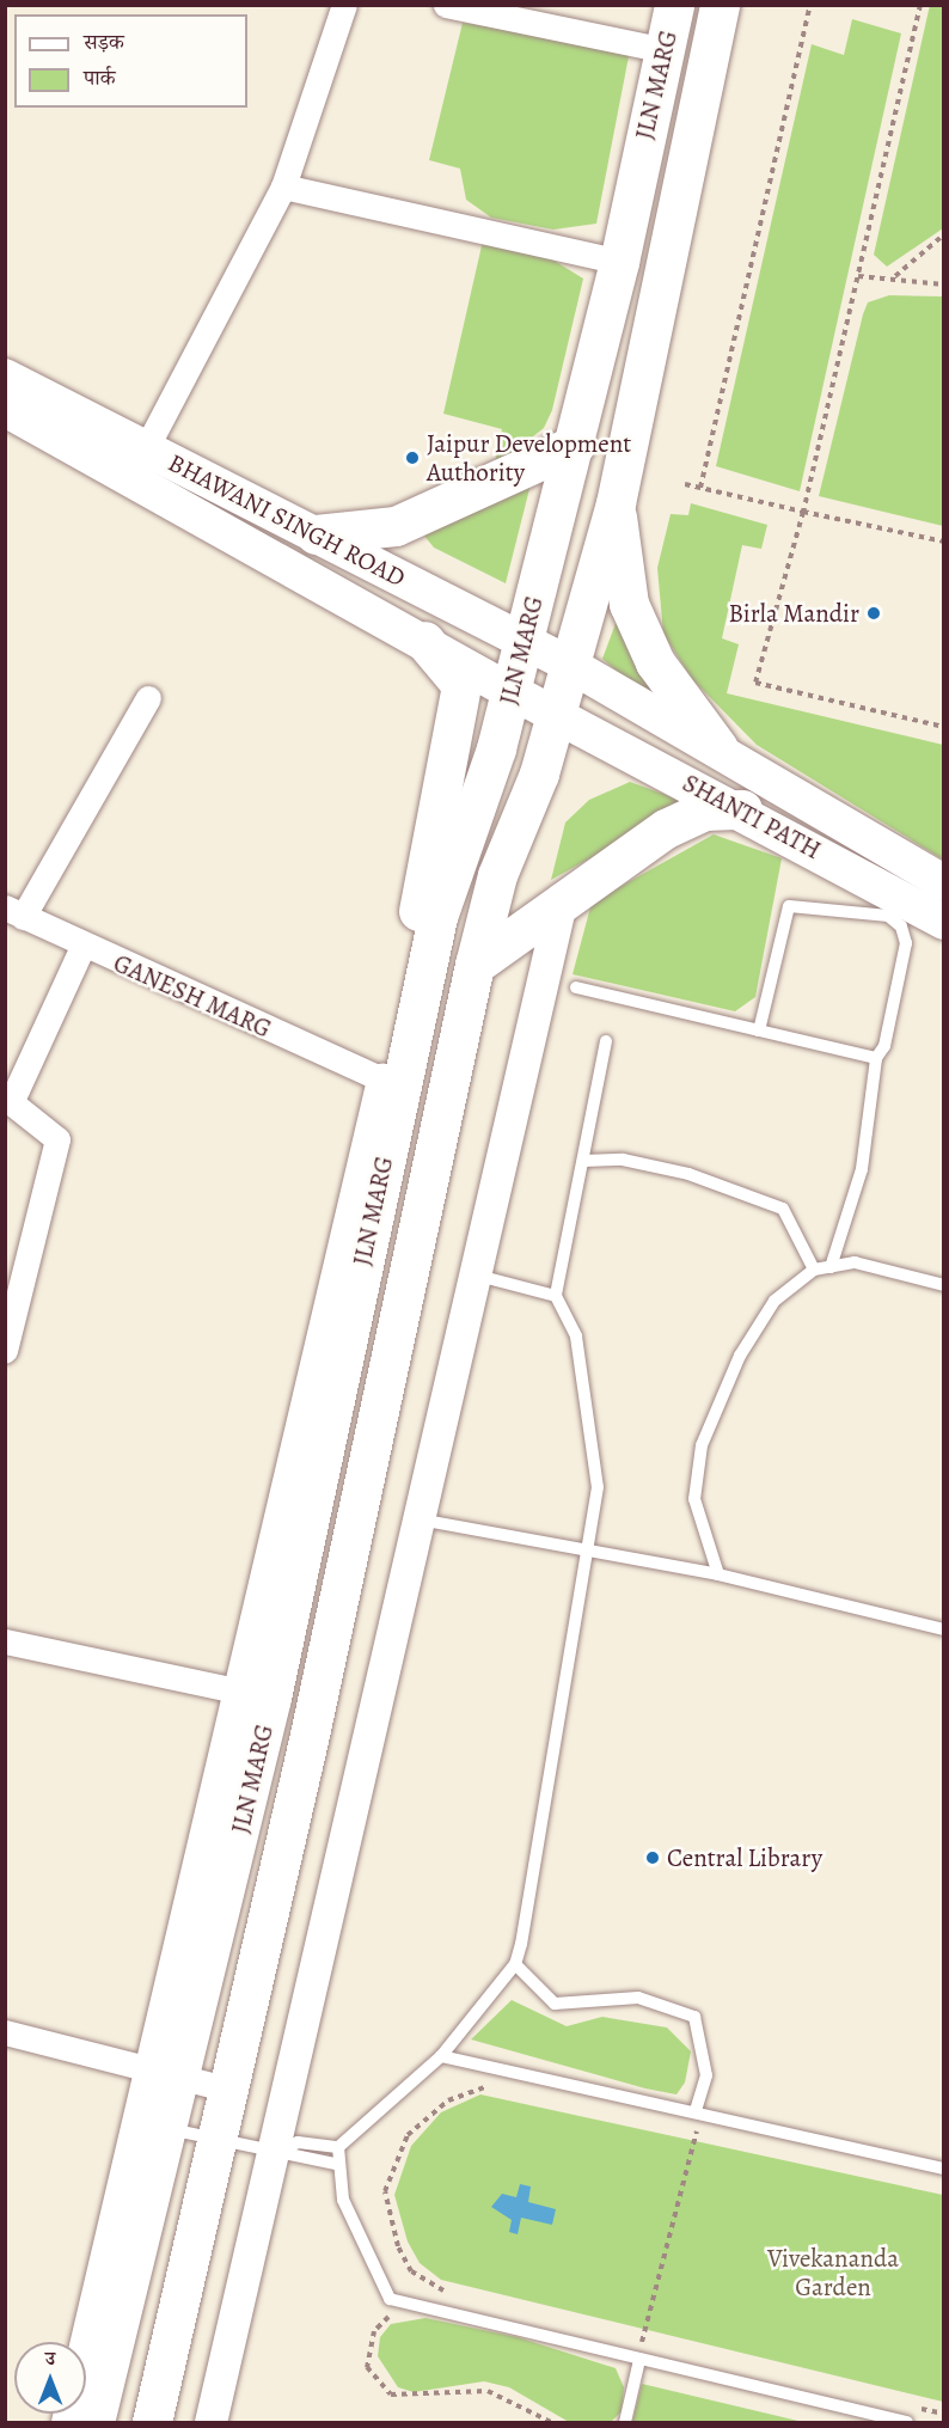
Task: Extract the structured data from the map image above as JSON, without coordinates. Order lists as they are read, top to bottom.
{
  "streets": {
    "main road": ["JLN MARG", "BHAWANI SINGH ROAD", "SHANTI PATH"],
    "street": ["GANESH MARG"]
  },
  "crossings": [
    ["JLN MARG", "BHAWANI SINGH ROAD"],
    ["JLN MARG", "SHANTI PATH"],
    ["JLN MARG", "GANESH MARG"],
    ["BHAWANI SINGH ROAD", "SHANTI PATH"]
  ],
  "parks": ["Vivekananda Garden"],
  "places": ["Jaipur Development Authority", "Birla Mandir", "Central Library"],
  "legend": ["सड़क", "पार्क"],
  "north": "top"
}
